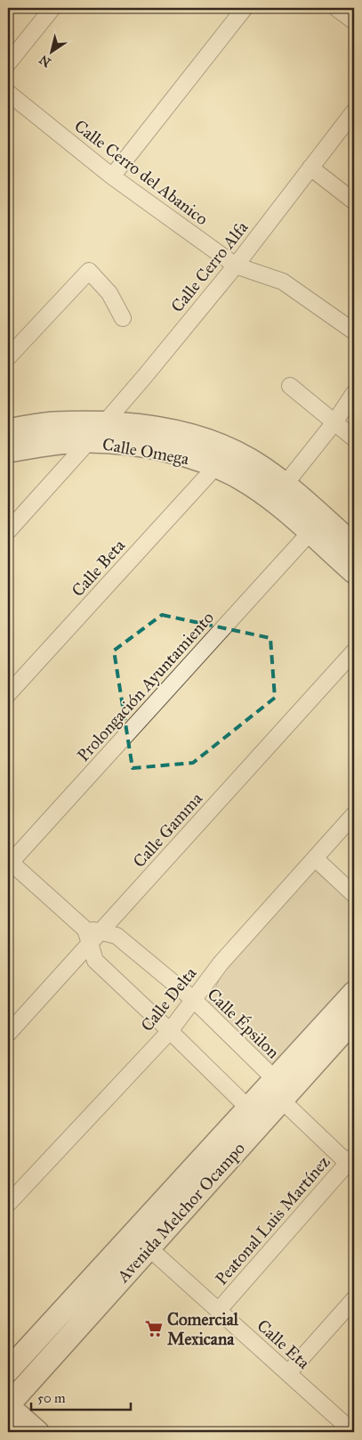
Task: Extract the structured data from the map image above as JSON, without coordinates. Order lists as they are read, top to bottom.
{
  "streets": {
    "street": [
      "Calle Cerro del Abanico",
      "Calle Cerro Alfa",
      "Calle Omega",
      "Calle Beta",
      "Prolongación Ayuntamiento",
      "Calle Gamma",
      "Calle Delta",
      "Calle Épsilon",
      "Avenida Melchor Ocampo",
      "Peatonal Luis Martínez",
      "Calle Eta"
    ]
  },
  "crossings": [
    ["Calle Cerro del Abanico", "Calle Cerro Alfa"],
    ["Calle Cerro Alfa", "Calle Omega"],
    ["Calle Omega", "Calle Beta"],
    ["Calle Omega", "Prolongación Ayuntamiento"],
    ["Prolongación Ayuntamiento", "Calle Épsilon"],
    ["Calle Gamma", "Calle Épsilon"],
    ["Calle Delta", "Calle Épsilon"],
    ["Calle Épsilon", "Avenida Melchor Ocampo"],
    ["Calle Épsilon", "Peatonal Luis Martínez"],
    ["Avenida Melchor Ocampo", "Calle Eta"],
    ["Peatonal Luis Martínez", "Calle Eta"]
  ],
  "places": {
    "supermarket": ["Comercial Mexicana"]
  },
  "scale_bar": "50 m",
  "north": "bottom left"
}
